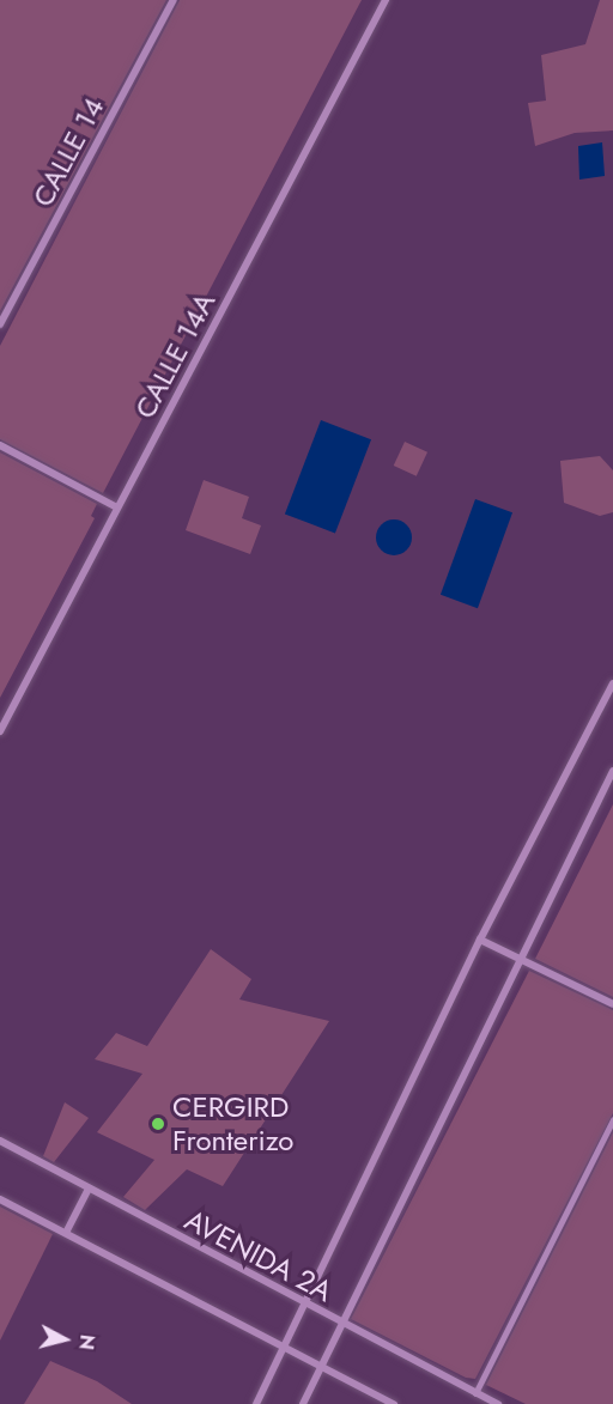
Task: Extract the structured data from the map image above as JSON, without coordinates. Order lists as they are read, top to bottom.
{
  "streets": {
    "street": ["CALLE 14", "CALLE 14A", "AVENIDA 2A"]
  },
  "places": ["CERGIRD Fronterizo"],
  "north": "right"
}
